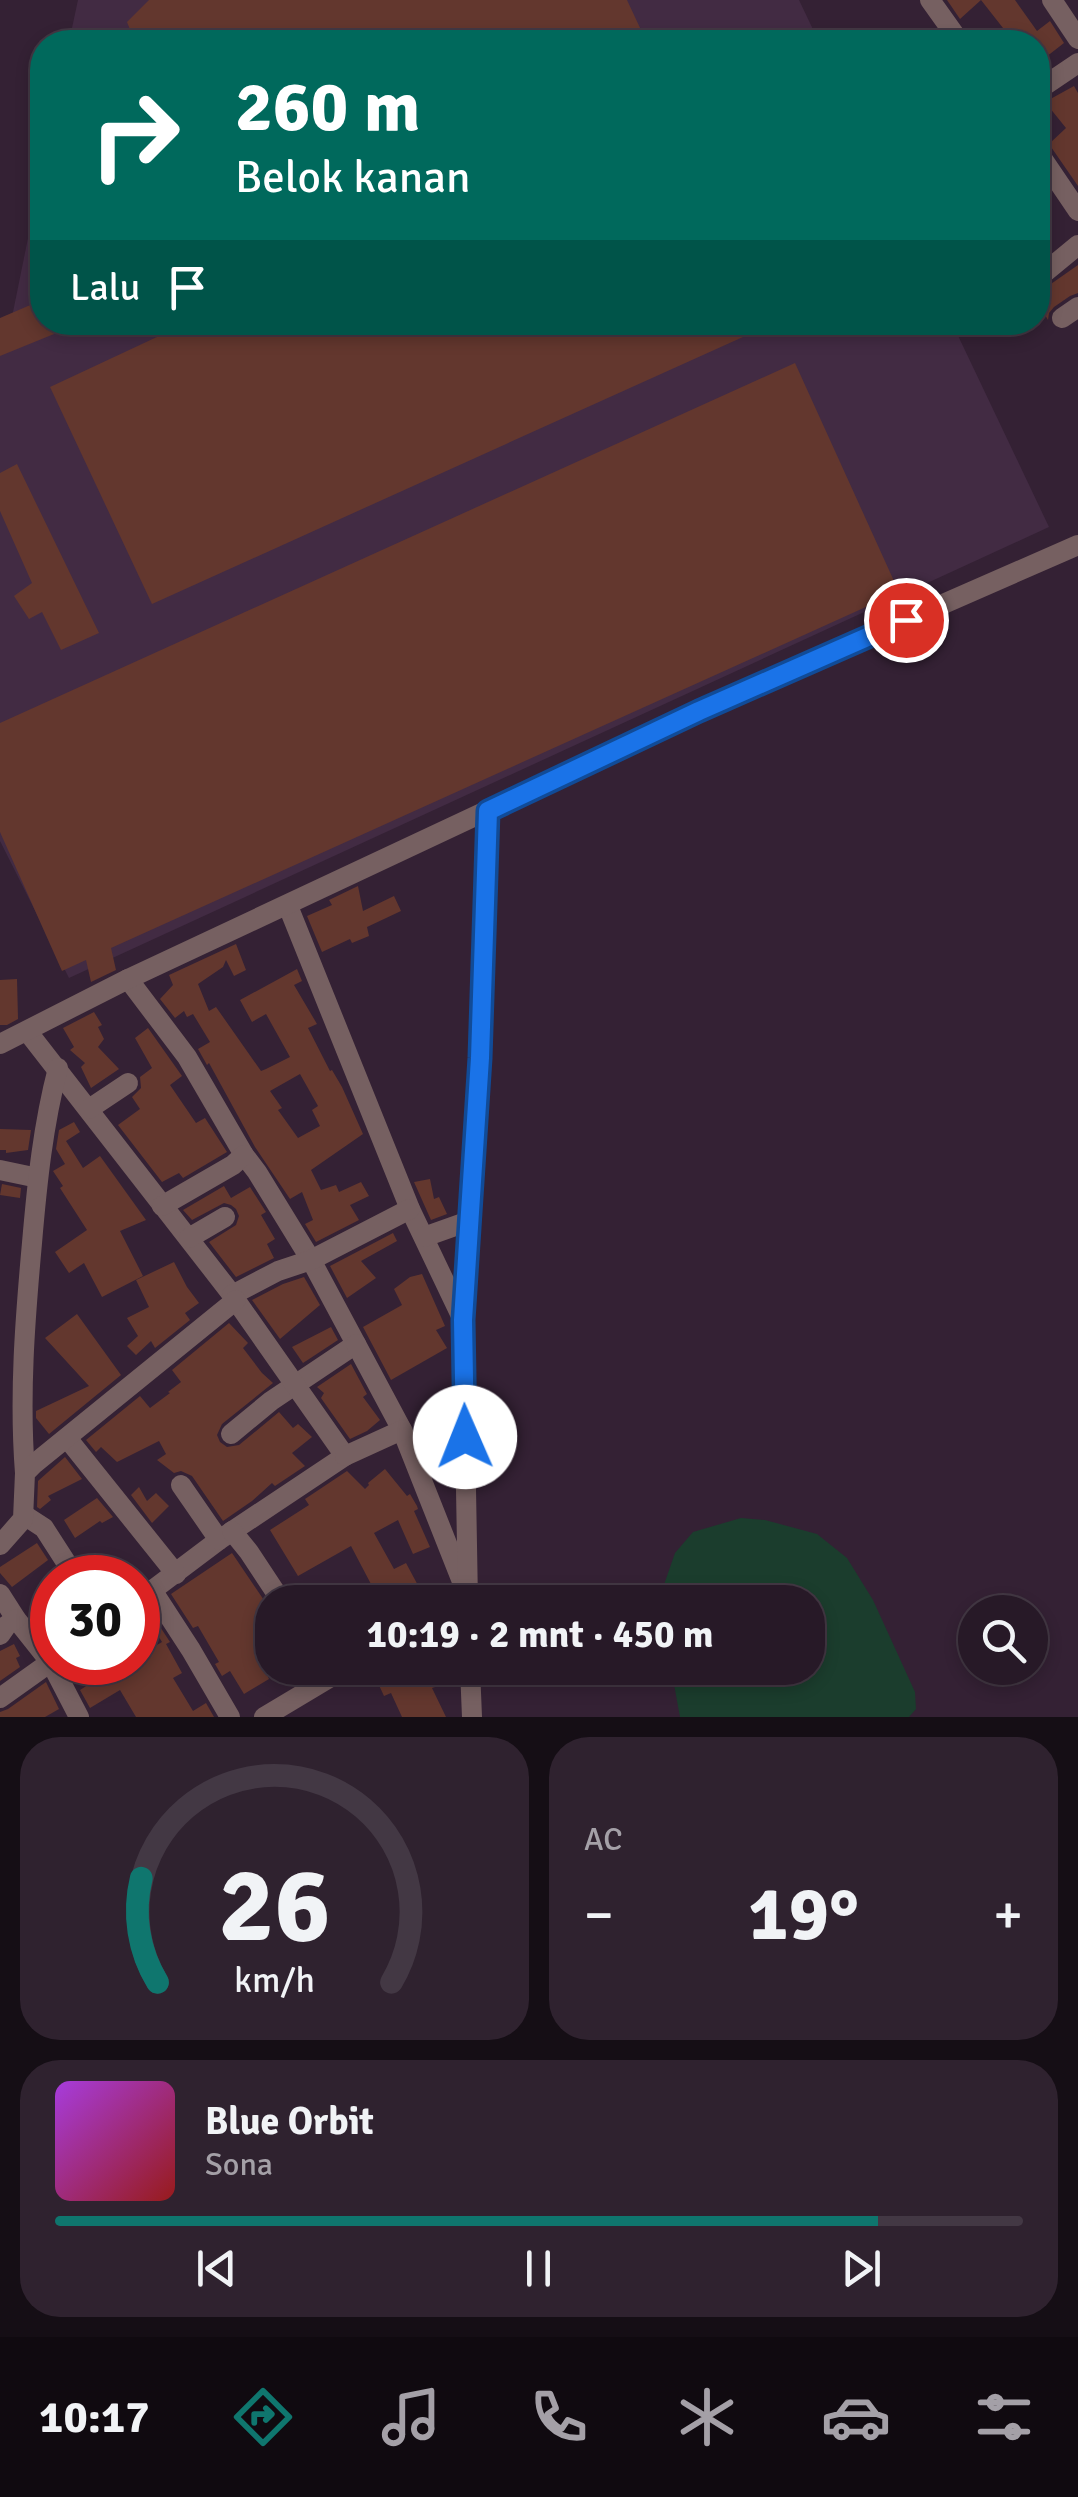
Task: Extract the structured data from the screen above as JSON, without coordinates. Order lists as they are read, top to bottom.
{
  "page": {
    "turn": ["260 m", "Belok kanan"],
    "then": "Lalu",
    "limit": "30",
    "trip": "10:19 · 2 mnt · 450 m",
    "tile": "AC",
    "heat": ["−", "19°", "+"],
    "song": ["Blue Orbit", "Sona"],
    "tabs": "10:17",
    "gauge": ["26", "km/h"]
  }
}
